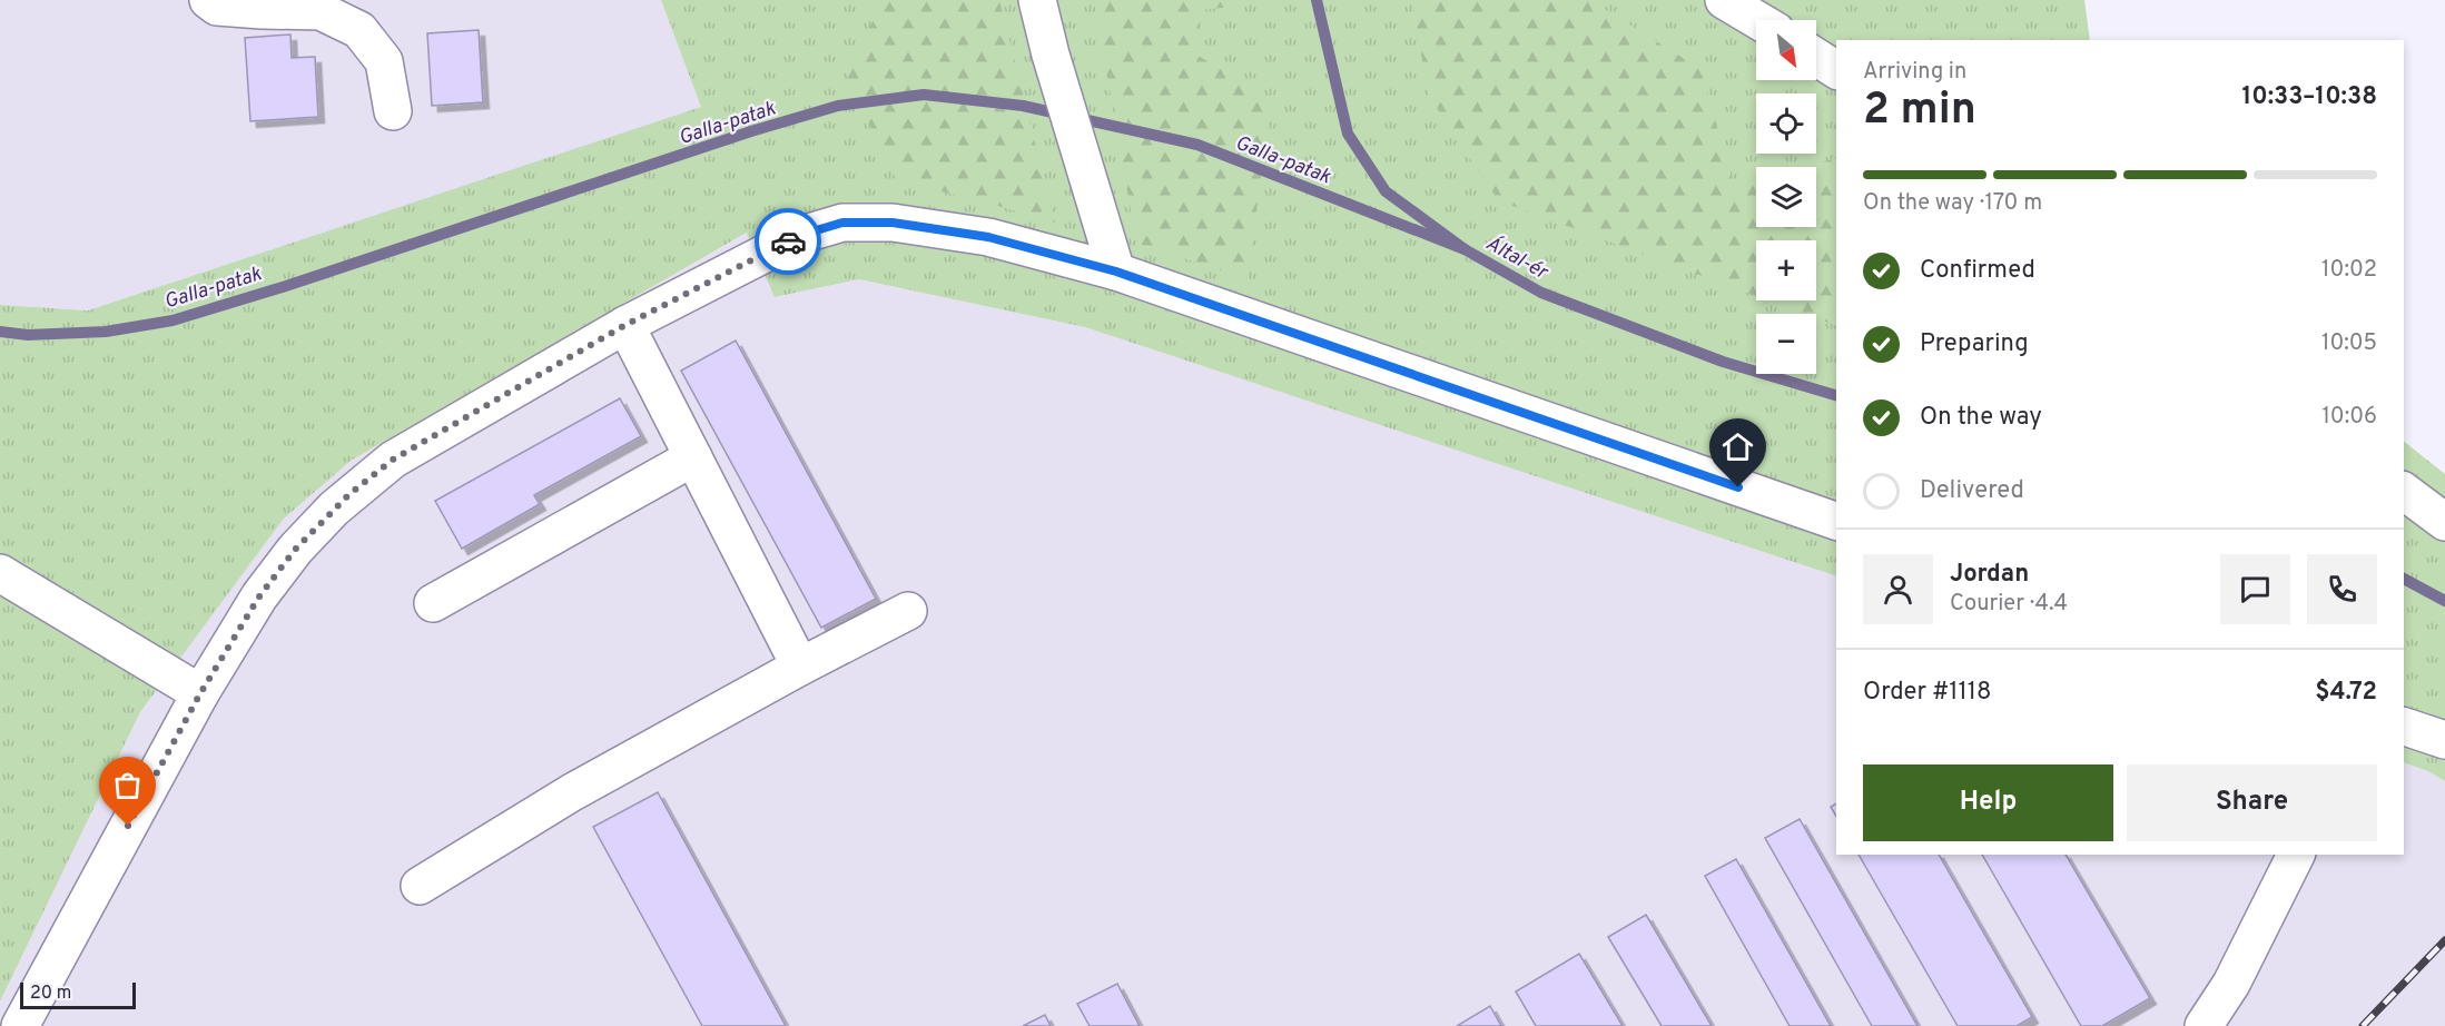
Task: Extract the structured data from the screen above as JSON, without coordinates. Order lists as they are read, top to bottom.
{
  "water": ["Galla-patak", "Által-ér"],
  "scale_bar": "20 m",
  "north": "bottom right",
  "page": {
    "map_buttons": ["+", "−"],
    "heading": ["2 min", "Arriving in", "10:33–10:38"],
    "panel": [
      "Jordan",
      "Courier · 4.4",
      "Order #1118",
      "$4.72"
    ],
    "bar": "On the way · 170 m",
    "list": [
      ["Confirmed", "10:02"],
      ["Preparing", "10:05"],
      ["On the way", "10:06"],
      "Delivered"
    ],
    "buttons": ["Help", "Share"],
    "scale": "20 m"
  }
}
